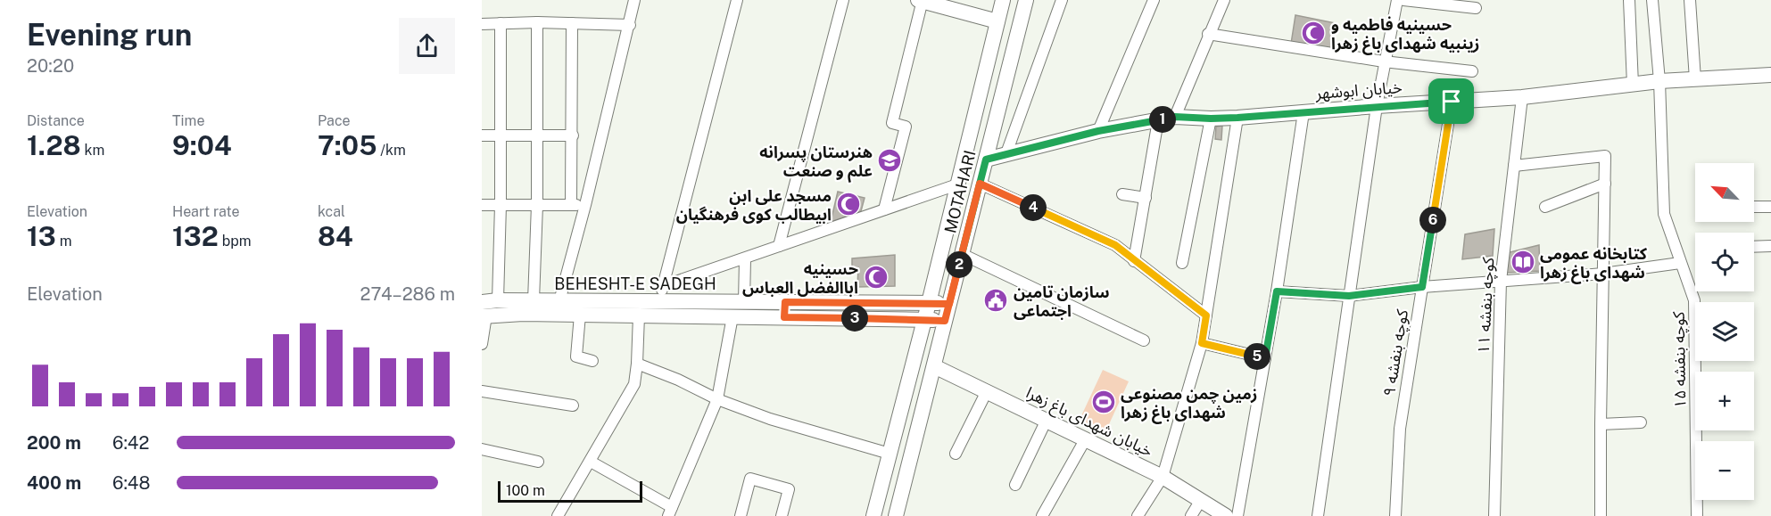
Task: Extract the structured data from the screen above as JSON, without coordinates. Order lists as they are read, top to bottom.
{
  "streets": {
    "street": [
      "خیابان ابوشهر",
      "MOTAHARI",
      "BEHESHT-E SADEGH",
      "کوچه بنفشه ۱۱",
      "کوچه بنفشه ۹",
      "کوچه بنفشه ١۵",
      "خیابان شهدای باغ‌ زهرا"
    ]
  },
  "crossings": [
    ["خیابان ابوشهر", "MOTAHARI"],
    ["خیابان ابوشهر", "کوچه بنفشه ۱۱"],
    ["خیابان ابوشهر", "کوچه بنفشه ۹"],
    ["خیابان ابوشهر", "کوچه بنفشه ١۵"],
    ["MOTAHARI", "BEHESHT-E SADEGH"],
    ["MOTAHARI", "خیابان شهدای باغ‌ زهرا"]
  ],
  "places": {
    "mosque": ["حسینیه فاطمیه و زینبیه شهدای باغ زهرا", "مسجد علی ابن ابیطالب کوی فرهنگیان", "حسینیه اباالفضل العباس"],
    "school or university": ["هنرستان پسرانه علم و صنعت"],
    "library": ["کتابخانه عمومی شهدای باغ زهرا"],
    "public building": ["سازمان تامین اجتماعی"],
    "sports": ["زمین چمن مصنوعی شهدای باغ زهرا"]
  },
  "scale_bar": "100 m",
  "north": "top left",
  "page": {
    "heading": ["Evening run", "20:20"],
    "stats": [
      ["Distance", "1.28 km"],
      ["Time", "9:04"],
      ["Pace", "7:05 /km"],
      ["Elevation", "13 m"],
      ["Heart rate", "132 bpm"],
      ["kcal", "84"]
    ],
    "pins": [
      "1",
      "4",
      "6",
      "2",
      "3",
      "5"
    ],
    "map_buttons": ["+", "−"],
    "chart": ["Elevation", "274–286 m"],
    "list": [
      {
        "name": "200 m",
        "note": "6:42"
      },
      {
        "name": "400 m",
        "note": "6:48"
      }
    ],
    "scale": "100 m"
  }
}
